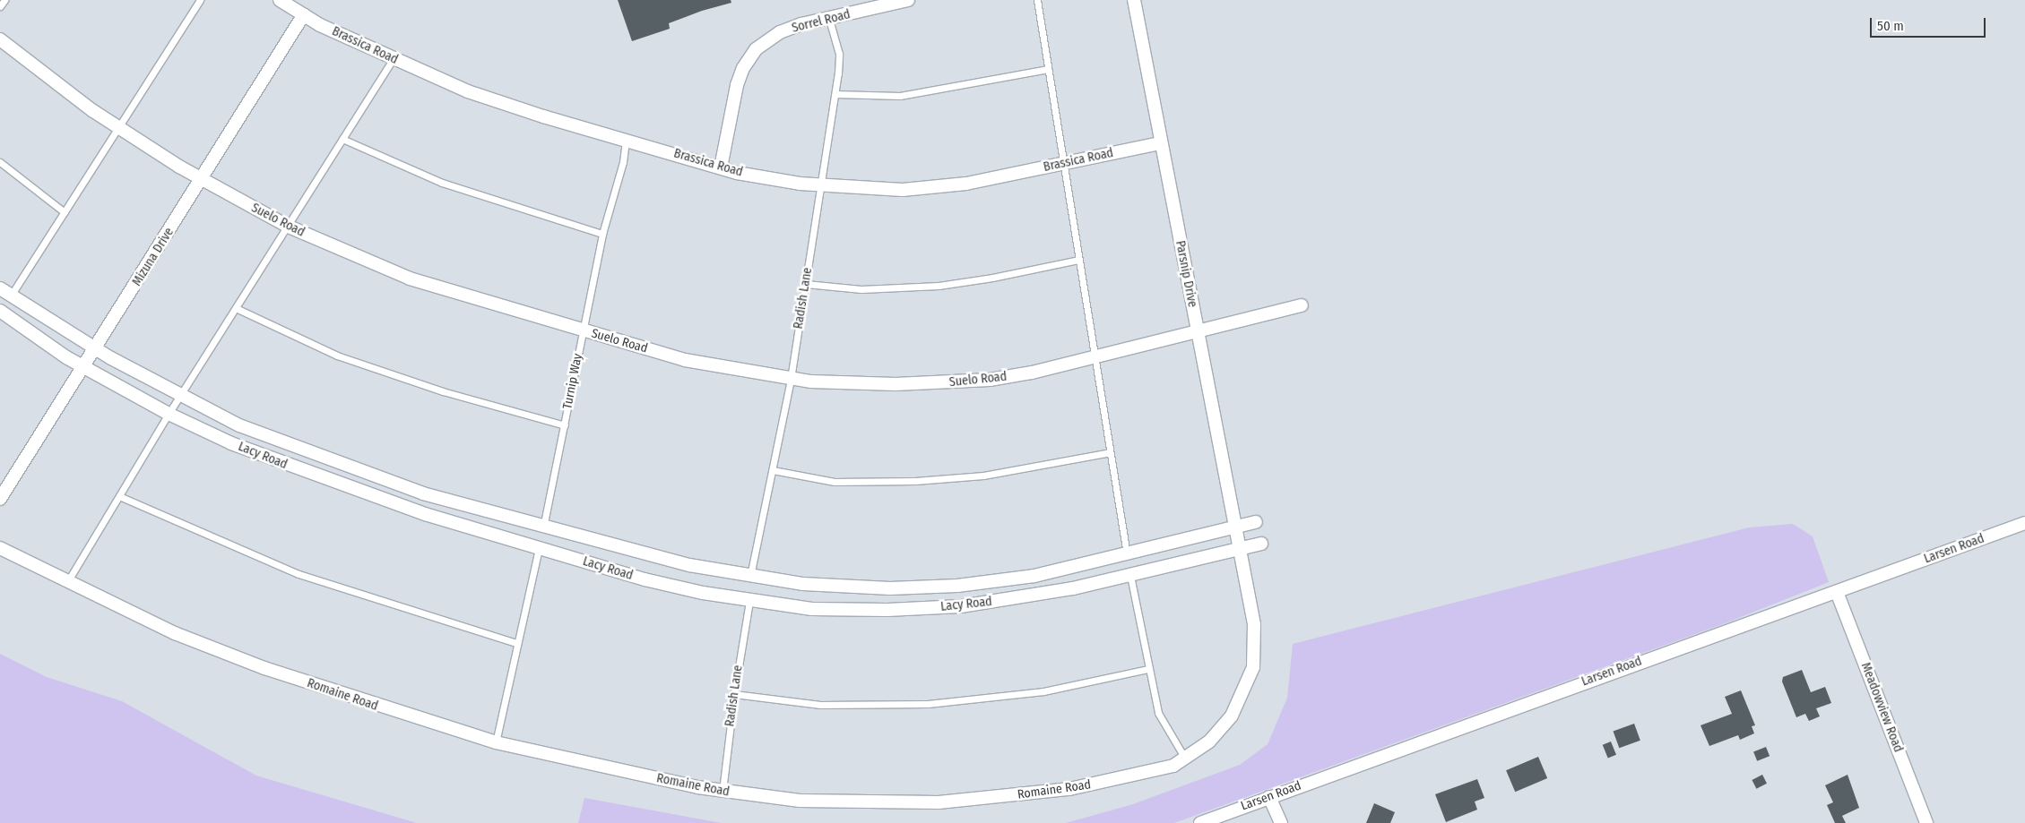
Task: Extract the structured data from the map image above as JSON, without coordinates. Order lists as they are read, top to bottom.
{
  "streets": {
    "street": [
      "Sorrel Road",
      "Brassica Road",
      "Suelo Road",
      "Mizuna Drive",
      "Parsnip Drive",
      "Lacy Road",
      "Larsen Road",
      "Romaine Road",
      "Meadowview Road"
    ],
    "lane": ["Radish Lane", "Turnip Way"]
  },
  "crossings": [
    ["Sorrel Road", "Brassica Road"],
    ["Sorrel Road", "Radish Lane"],
    ["Brassica Road", "Mizuna Drive"],
    ["Brassica Road", "Parsnip Drive"],
    ["Brassica Road", "Radish Lane"],
    ["Brassica Road", "Turnip Way"],
    ["Suelo Road", "Mizuna Drive"],
    ["Suelo Road", "Parsnip Drive"],
    ["Suelo Road", "Radish Lane"],
    ["Suelo Road", "Turnip Way"],
    ["Mizuna Drive", "Lacy Road"],
    ["Parsnip Drive", "Lacy Road"],
    ["Parsnip Drive", "Romaine Road"],
    ["Radish Lane", "Lacy Road"],
    ["Radish Lane", "Romaine Road"],
    ["Turnip Way", "Lacy Road"],
    ["Lacy Road", "Romaine Road"],
    ["Larsen Road", "Meadowview Road"]
  ],
  "scale_bar": "50 m"
}
